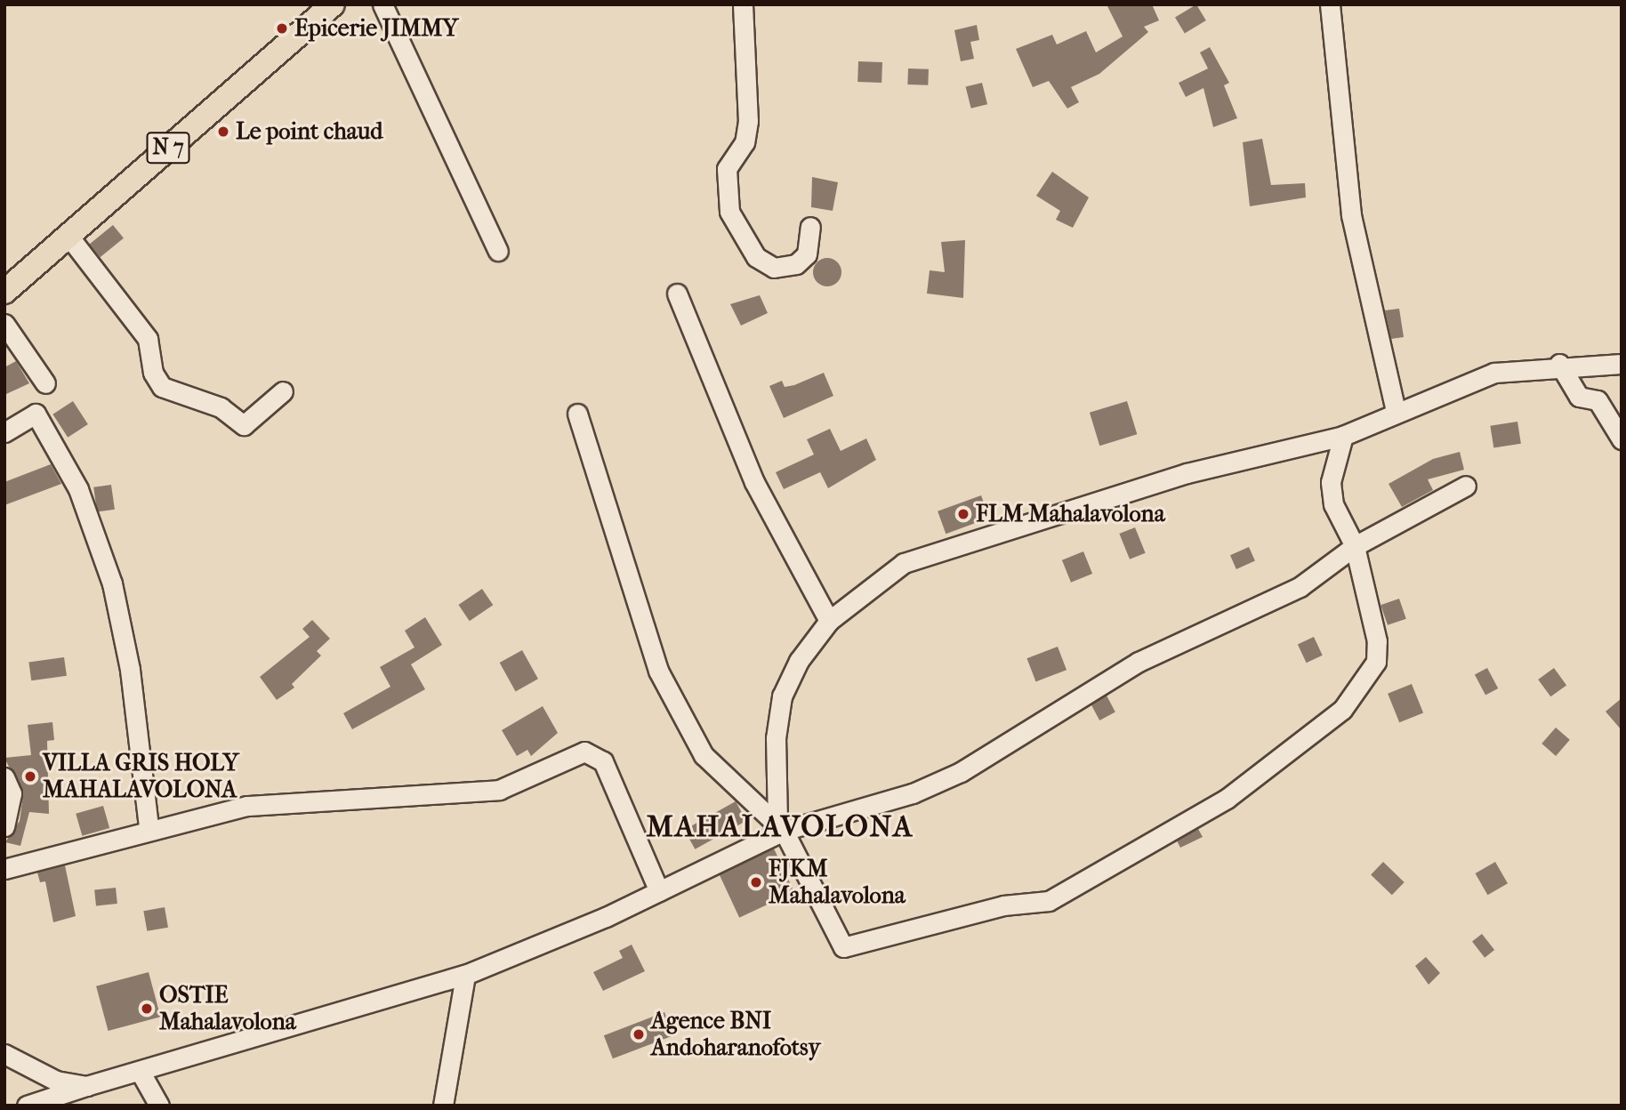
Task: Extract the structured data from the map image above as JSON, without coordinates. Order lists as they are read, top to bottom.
{
  "streets": {
    "main road": ["N 7"]
  },
  "districts": ["MAHALAVOLONA"],
  "places": [
    "Epicerie JIMMY",
    "Le point chaud",
    "FLM Mahalavolona",
    "VILLA GRIS HOLY MAHALAVOLONA",
    "FJKM Mahalavolona",
    "OSTIE Mahalavolona",
    "Agence BNI Andoharanofotsy"
  ]
}
